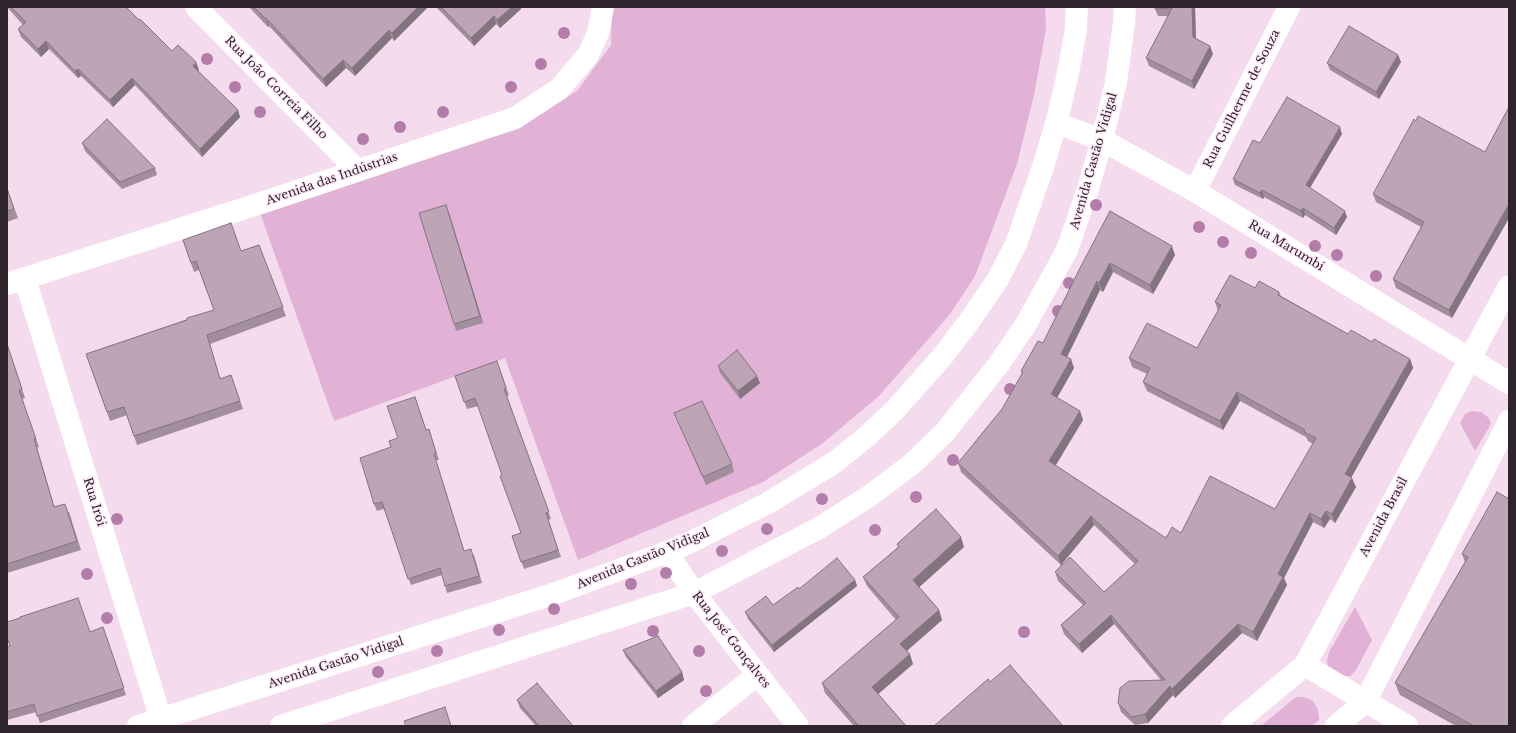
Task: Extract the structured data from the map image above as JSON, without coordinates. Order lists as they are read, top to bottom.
{
  "streets": {
    "street": [
      "Rua João Correia Filho",
      "Rua Guilherme de Souza",
      "Avenida Gastão Vidigal",
      "Avenida das Indústrias",
      "Rua Marumbi",
      "Rua Irói",
      "Avenida Brasil",
      "Rua José Gonçalves"
    ]
  },
  "crossings": [
    ["Rua João Correia Filho", "Avenida das Indústrias"],
    ["Rua Guilherme de Souza", "Rua Marumbi"],
    ["Avenida Gastão Vidigal", "Rua Marumbi"],
    ["Avenida Gastão Vidigal", "Rua Irói"],
    ["Avenida Gastão Vidigal", "Rua José Gonçalves"],
    ["Avenida das Indústrias", "Rua Irói"],
    ["Rua Marumbi", "Avenida Brasil"]
  ]
}
